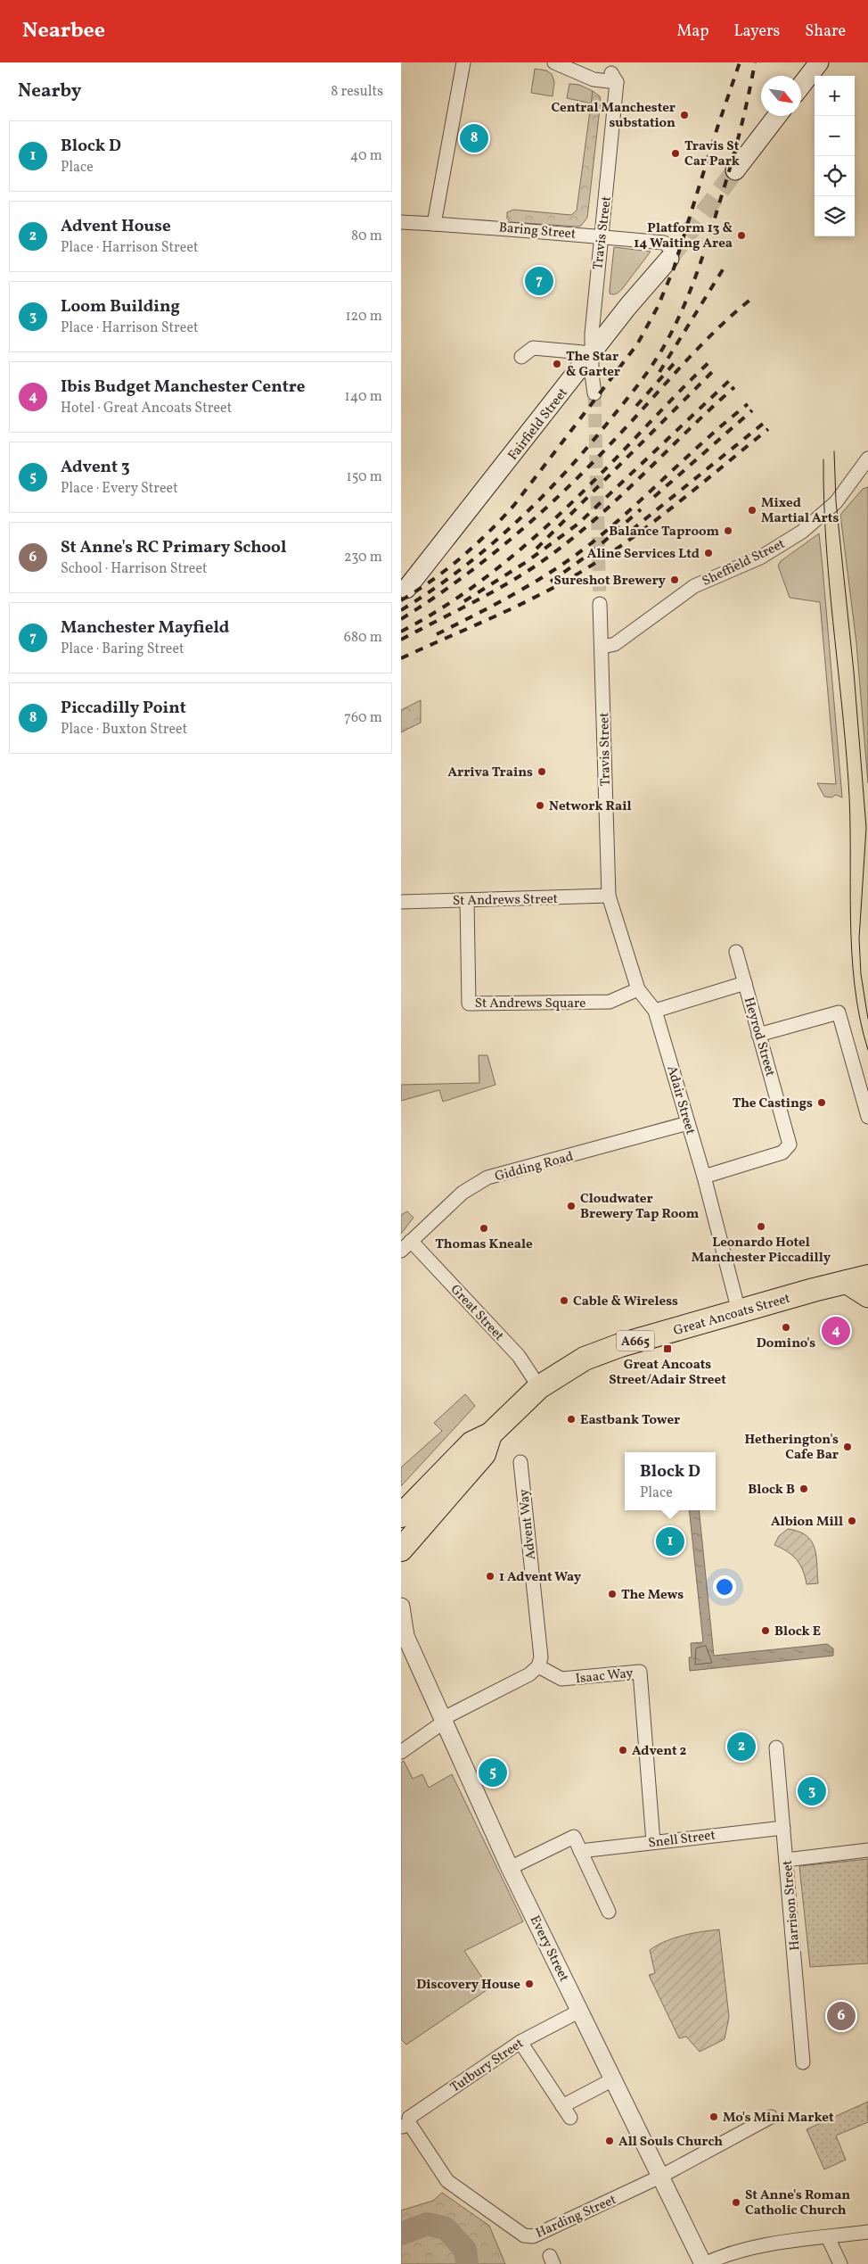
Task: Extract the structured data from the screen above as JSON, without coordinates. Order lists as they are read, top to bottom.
{
  "streets": {
    "highway": ["Great Ancoats Street", "A665"],
    "main road": ["Fairfield Street"],
    "street": [
      "Baring Street",
      "Travis Street",
      "Sheffield Street",
      "St Andrews Street",
      "St Andrews Square",
      "Heyrod Street",
      "Adair Street",
      "Gidding Road",
      "Great Street",
      "Advent Way",
      "Isaac Way",
      "Snell Street",
      "Harrison Street",
      "Every Street",
      "Tutbury Street",
      "Harding Street"
    ]
  },
  "crossings": [
    ["Baring Street", "Travis Street"],
    ["Baring Street", "Fairfield Street"],
    ["Travis Street", "Fairfield Street"],
    ["Travis Street", "Sheffield Street"],
    ["Travis Street", "St Andrews Street"],
    ["Travis Street", "Adair Street"],
    ["St Andrews Street", "St Andrews Square"],
    ["St Andrews Street", "Adair Street"],
    ["St Andrews Square", "Adair Street"],
    ["Heyrod Street", "Adair Street"],
    ["Adair Street", "Gidding Road"],
    ["Adair Street", "Great Ancoats Street"],
    ["Gidding Road", "Great Street"],
    ["Great Street", "Great Ancoats Street"],
    ["Advent Way", "Isaac Way"],
    ["Isaac Way", "Snell Street"],
    ["Snell Street", "Harrison Street"],
    ["Every Street", "Tutbury Street"],
    ["Every Street", "Harding Street"],
    ["Tutbury Street", "Harding Street"]
  ],
  "places": {
    "other": [
      "Central Manchester substation",
      "Travis St Car Park",
      "Platform 13 & 14 Waiting Area",
      "The Star & Garter",
      "Mixed Martial Arts",
      "Balance Taproom",
      "Aline Services Ltd",
      "Sureshot Brewery",
      "Arriva Trains",
      "Network Rail",
      "The Castings",
      "Cloudwater Brewery Tap Room",
      "Leonardo Hotel Manchester Piccadilly",
      "Thomas Kneale",
      "Cable & Wireless",
      "Domino's",
      "Eastbank Tower",
      "Hetherington's Cafe Bar",
      "Block B",
      "Albion Mill",
      "1 Advent Way",
      "The Mews",
      "Block E",
      "Advent 2",
      "Discovery House",
      "Mo's Mini Market",
      "All Souls Church",
      "St Anne's Roman Catholic Church"
    ],
    "transit": ["Great Ancoats Street/Adair Street"]
  },
  "north": "bottom right",
  "page": {
    "header": "Nearbee",
    "nav": ["Map", "Layers", "Share"],
    "heading": ["Nearby", "8 results"],
    "map_buttons": ["+", "−"],
    "list": [
      {
        "mark": "1",
        "name": "Block D",
        "note": "Place",
        "value": "40 m"
      },
      {
        "mark": "2",
        "name": "Advent House",
        "note": "Place · Harrison Street",
        "value": "80 m"
      },
      {
        "mark": "3",
        "name": "Loom Building",
        "note": "Place · Harrison Street",
        "value": "120 m"
      },
      {
        "mark": "4",
        "name": "Ibis Budget Manchester Centre",
        "note": "Hotel · Great Ancoats Street",
        "value": "140 m"
      },
      {
        "mark": "5",
        "name": "Advent 3",
        "note": "Place · Every Street",
        "value": "150 m"
      },
      {
        "mark": "6",
        "name": "St Anne's RC Primary School",
        "note": "School · Harrison Street",
        "value": "230 m"
      },
      {
        "mark": "7",
        "name": "Manchester Mayfield",
        "note": "Place · Baring Street",
        "value": "680 m"
      },
      {
        "mark": "8",
        "name": "Piccadilly Point",
        "note": "Place · Buxton Street",
        "value": "760 m"
      }
    ],
    "pins": [
      "8",
      "7",
      "4",
      "1",
      "2",
      "5",
      "3",
      "6"
    ],
    "popup": ["Block D", "Place"]
  }
}
